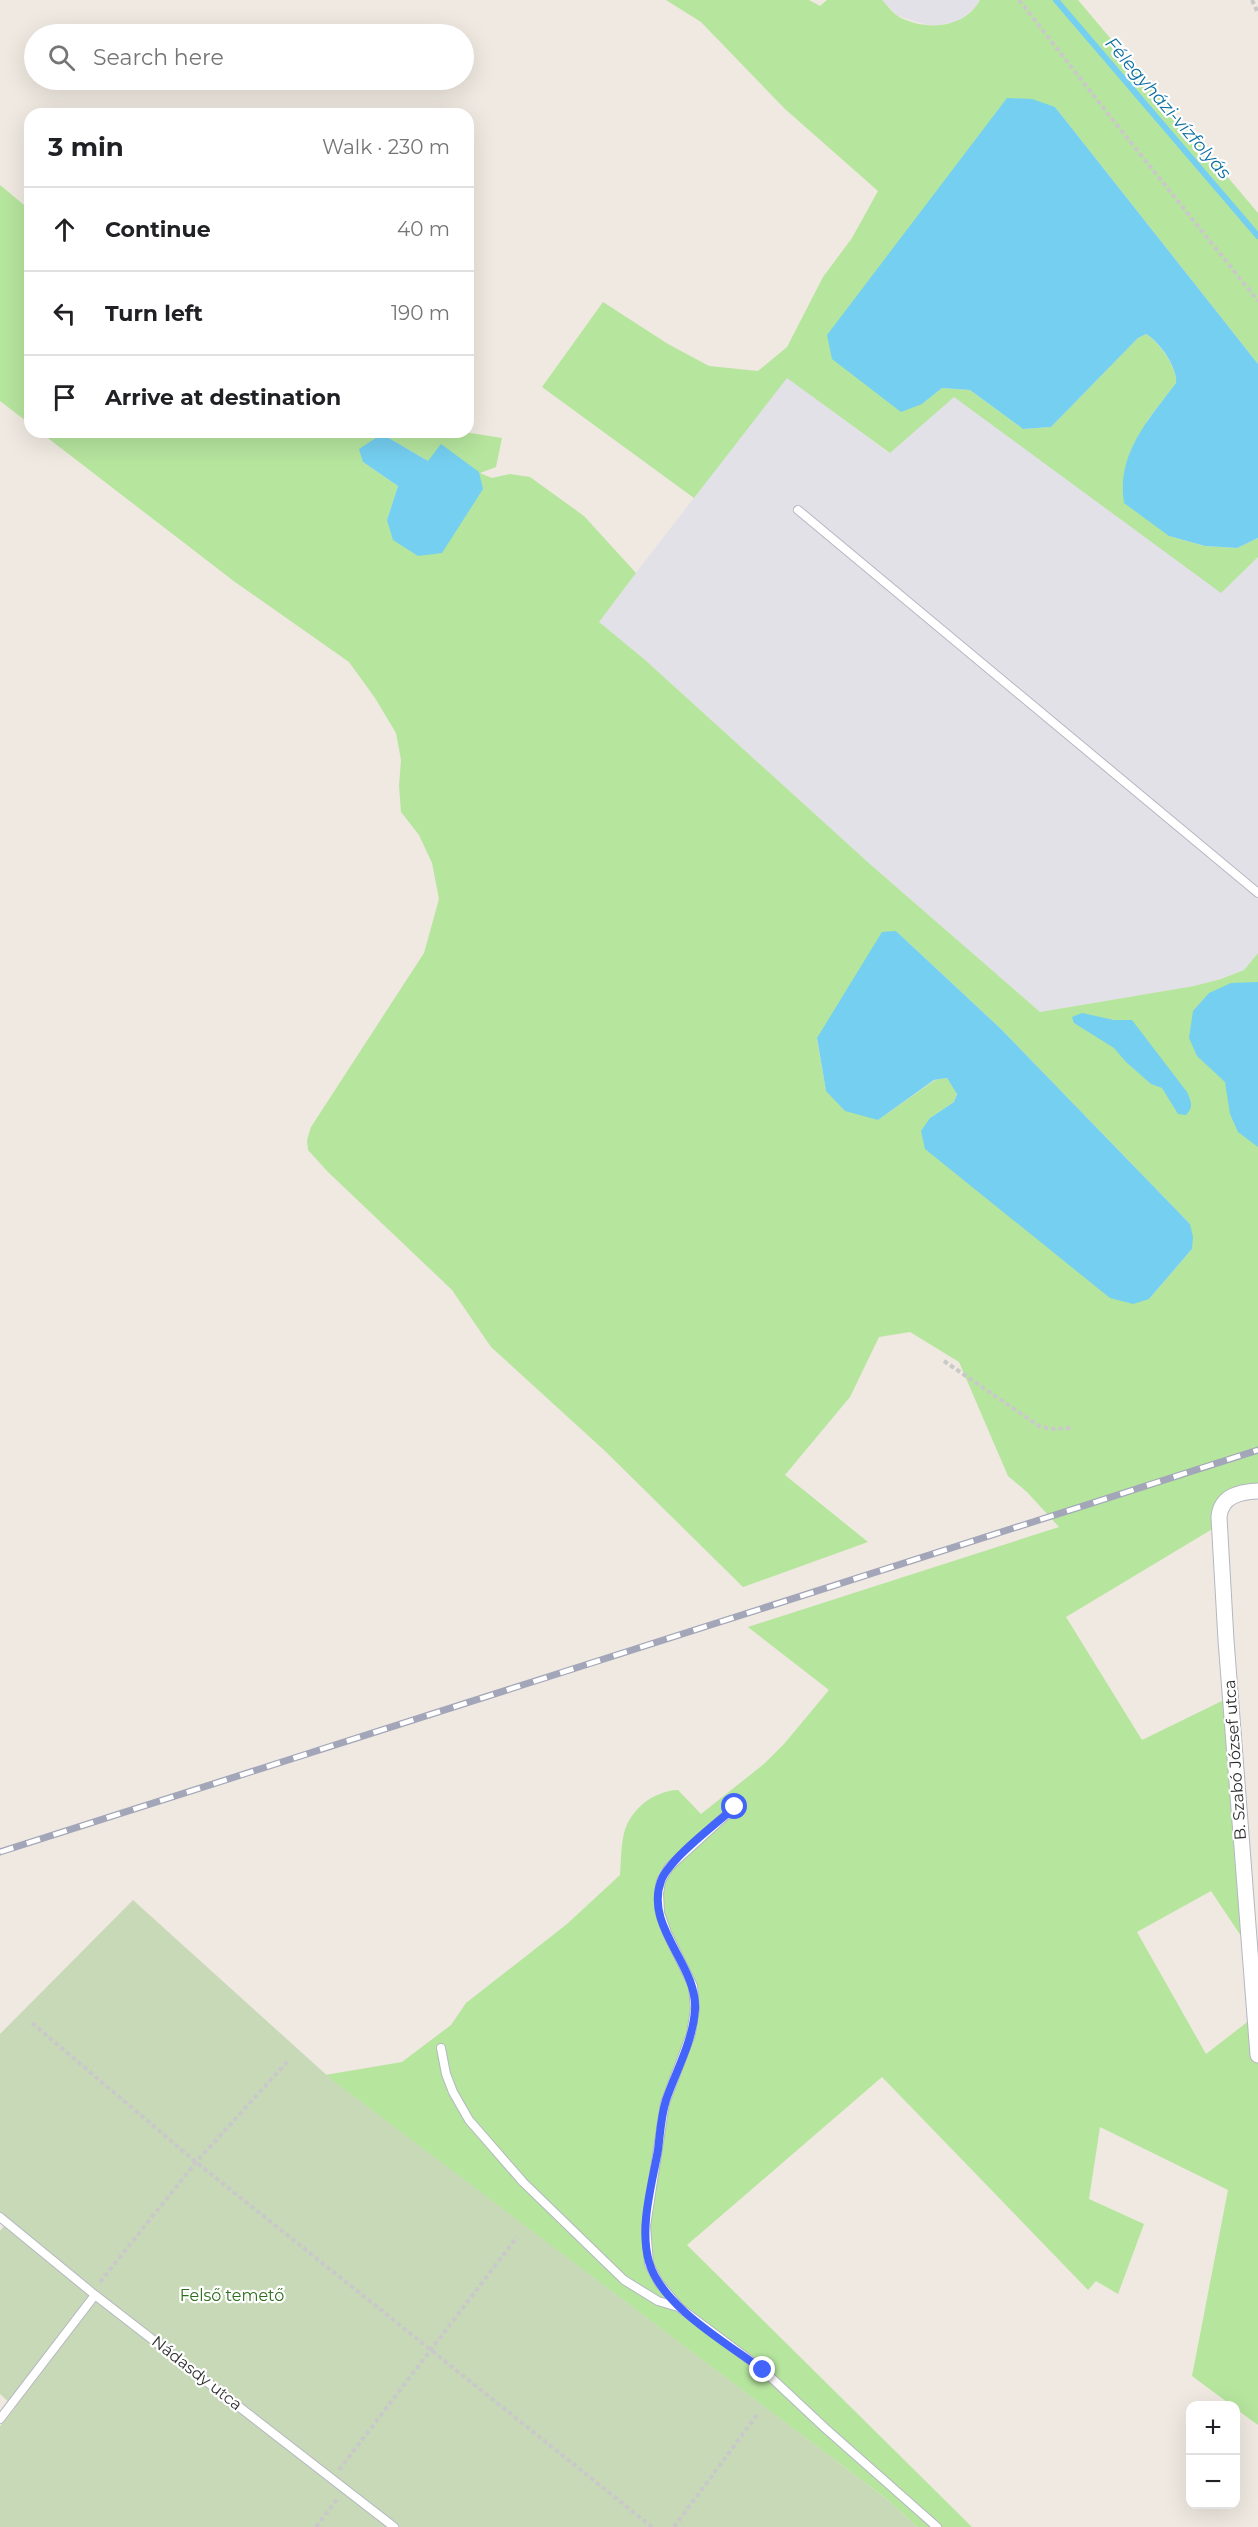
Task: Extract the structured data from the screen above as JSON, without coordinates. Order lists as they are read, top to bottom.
{
  "streets": {
    "street": ["B. Szabó József utca"],
    "lane": ["Nádasdy utca"]
  },
  "water": ["Félegyházi-vízfolyás"],
  "parks": ["Felső temető"],
  "page": {
    "search": "Search here",
    "heading": ["3 min", "Walk · 230 m"],
    "list": [
      ["Continue", "40 m"],
      ["Turn left", "190 m"],
      "Arrive at destination"
    ],
    "map_buttons": ["+", "−"]
  }
}
